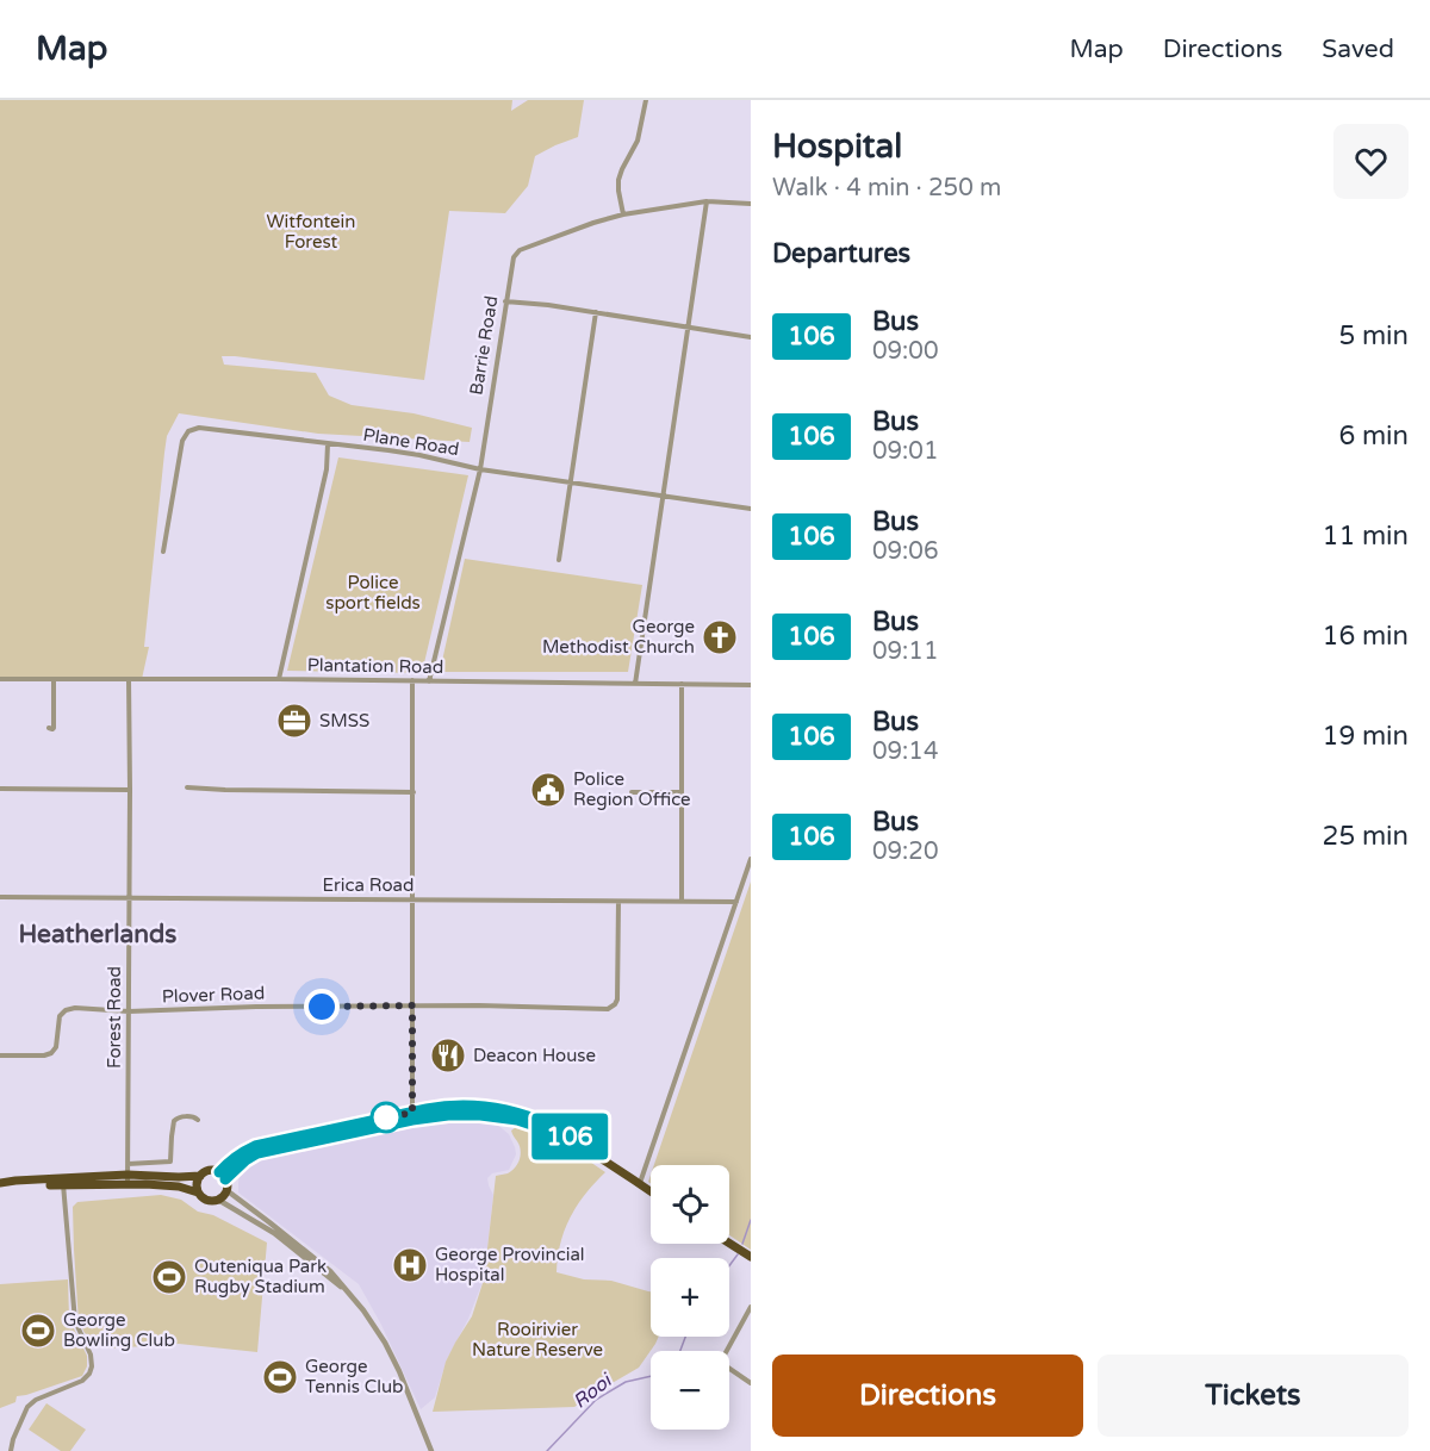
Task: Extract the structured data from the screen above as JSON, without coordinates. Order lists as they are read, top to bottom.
{
  "streets": {
    "street": [
      "Barrie Road",
      "Plane Road",
      "Plantation Road",
      "Erica Road",
      "Plover Road",
      "Forest Road"
    ]
  },
  "crossings": [
    ["Barrie Road", "Plane Road"],
    ["Barrie Road", "Plantation Road"],
    ["Plantation Road", "Forest Road"],
    ["Erica Road", "Plover Road"],
    ["Erica Road", "Forest Road"],
    ["Plover Road", "Forest Road"]
  ],
  "districts": ["Heatherlands"],
  "water": ["Rooi"],
  "parks": ["Witfontein Forest", "Police sport fields", "Rooirivier Nature Reserve"],
  "places": {
    "church": ["George Methodist Church"],
    "office": ["SMSS"],
    "public building": ["Police Region Office"],
    "restaurant": ["Deacon House"],
    "hospital": ["George Provincial Hospital"],
    "sports": ["Outeniqua Park Rugby Stadium", "George Bowling Club", "George Tennis Club"]
  },
  "lines": ["bus line 106"],
  "page": {
    "header": "Map",
    "nav": ["Map", "Directions", "Saved"],
    "on_map": "106",
    "heading": [
      ["Hospital", "Walk · 4 min · 250 m"],
      "Departures"
    ],
    "list": [
      {
        "mark": "106",
        "name": "Bus",
        "note": "09:00",
        "value": "5 min"
      },
      {
        "mark": "106",
        "name": "Bus",
        "note": "09:01",
        "value": "6 min"
      },
      {
        "mark": "106",
        "name": "Bus",
        "note": "09:06",
        "value": "11 min"
      },
      {
        "mark": "106",
        "name": "Bus",
        "note": "09:11",
        "value": "16 min"
      },
      {
        "mark": "106",
        "name": "Bus",
        "note": "09:14",
        "value": "19 min"
      },
      {
        "mark": "106",
        "name": "Bus",
        "note": "09:20",
        "value": "25 min"
      }
    ],
    "map_buttons": ["+", "−"],
    "buttons": ["Directions", "Tickets"]
  }
}
